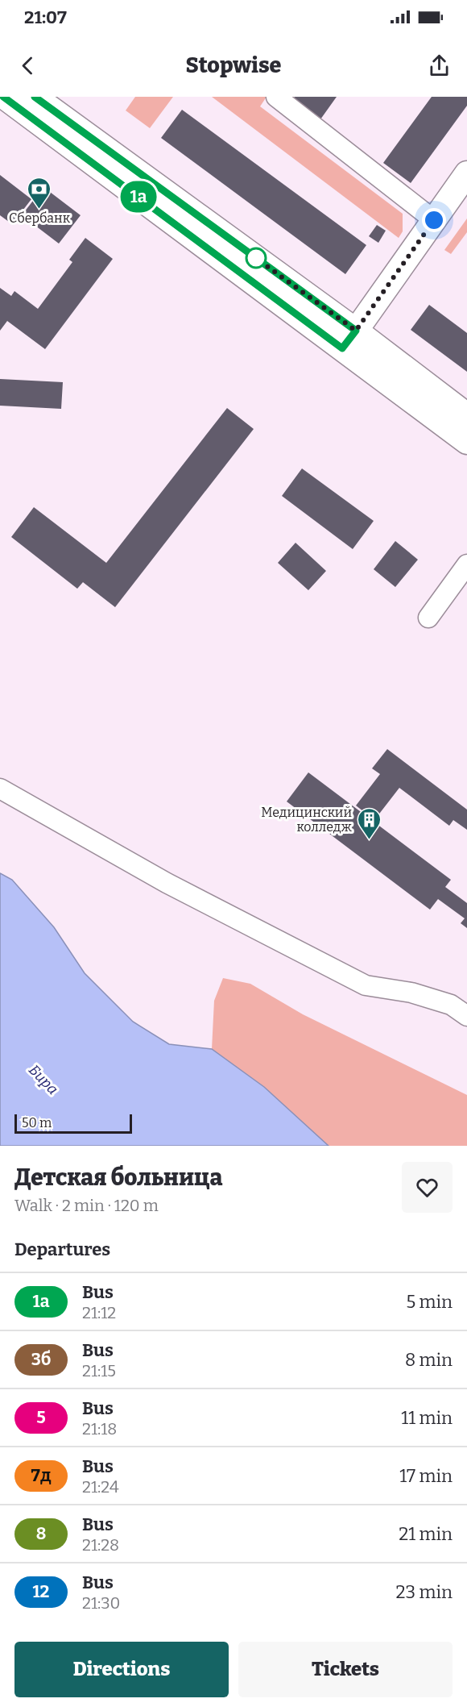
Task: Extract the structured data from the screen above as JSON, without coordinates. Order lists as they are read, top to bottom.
{
  "water": ["Бира"],
  "places": {
    "bank": ["Сбербанк"],
    "building": ["Медицинский колледж"]
  },
  "lines": ["bus line 1а"],
  "scale_bar": "50 m",
  "page": {
    "status": "21:07",
    "header": "Stopwise",
    "on_map": "1а",
    "scale": "50 m",
    "heading": [
      ["Детская больница", "Walk · 2 min · 120 m"],
      "Departures"
    ],
    "list": [
      {
        "mark": "1а",
        "name": "Bus",
        "note": "21:12",
        "value": "5 min"
      },
      {
        "mark": "3б",
        "name": "Bus",
        "note": "21:15",
        "value": "8 min"
      },
      {
        "mark": "5",
        "name": "Bus",
        "note": "21:18",
        "value": "11 min"
      },
      {
        "mark": "7д",
        "name": "Bus",
        "note": "21:24",
        "value": "17 min"
      },
      {
        "mark": "8",
        "name": "Bus",
        "note": "21:28",
        "value": "21 min"
      },
      {
        "mark": "12",
        "name": "Bus",
        "note": "21:30",
        "value": "23 min"
      }
    ],
    "buttons": ["Directions", "Tickets"]
  }
}
